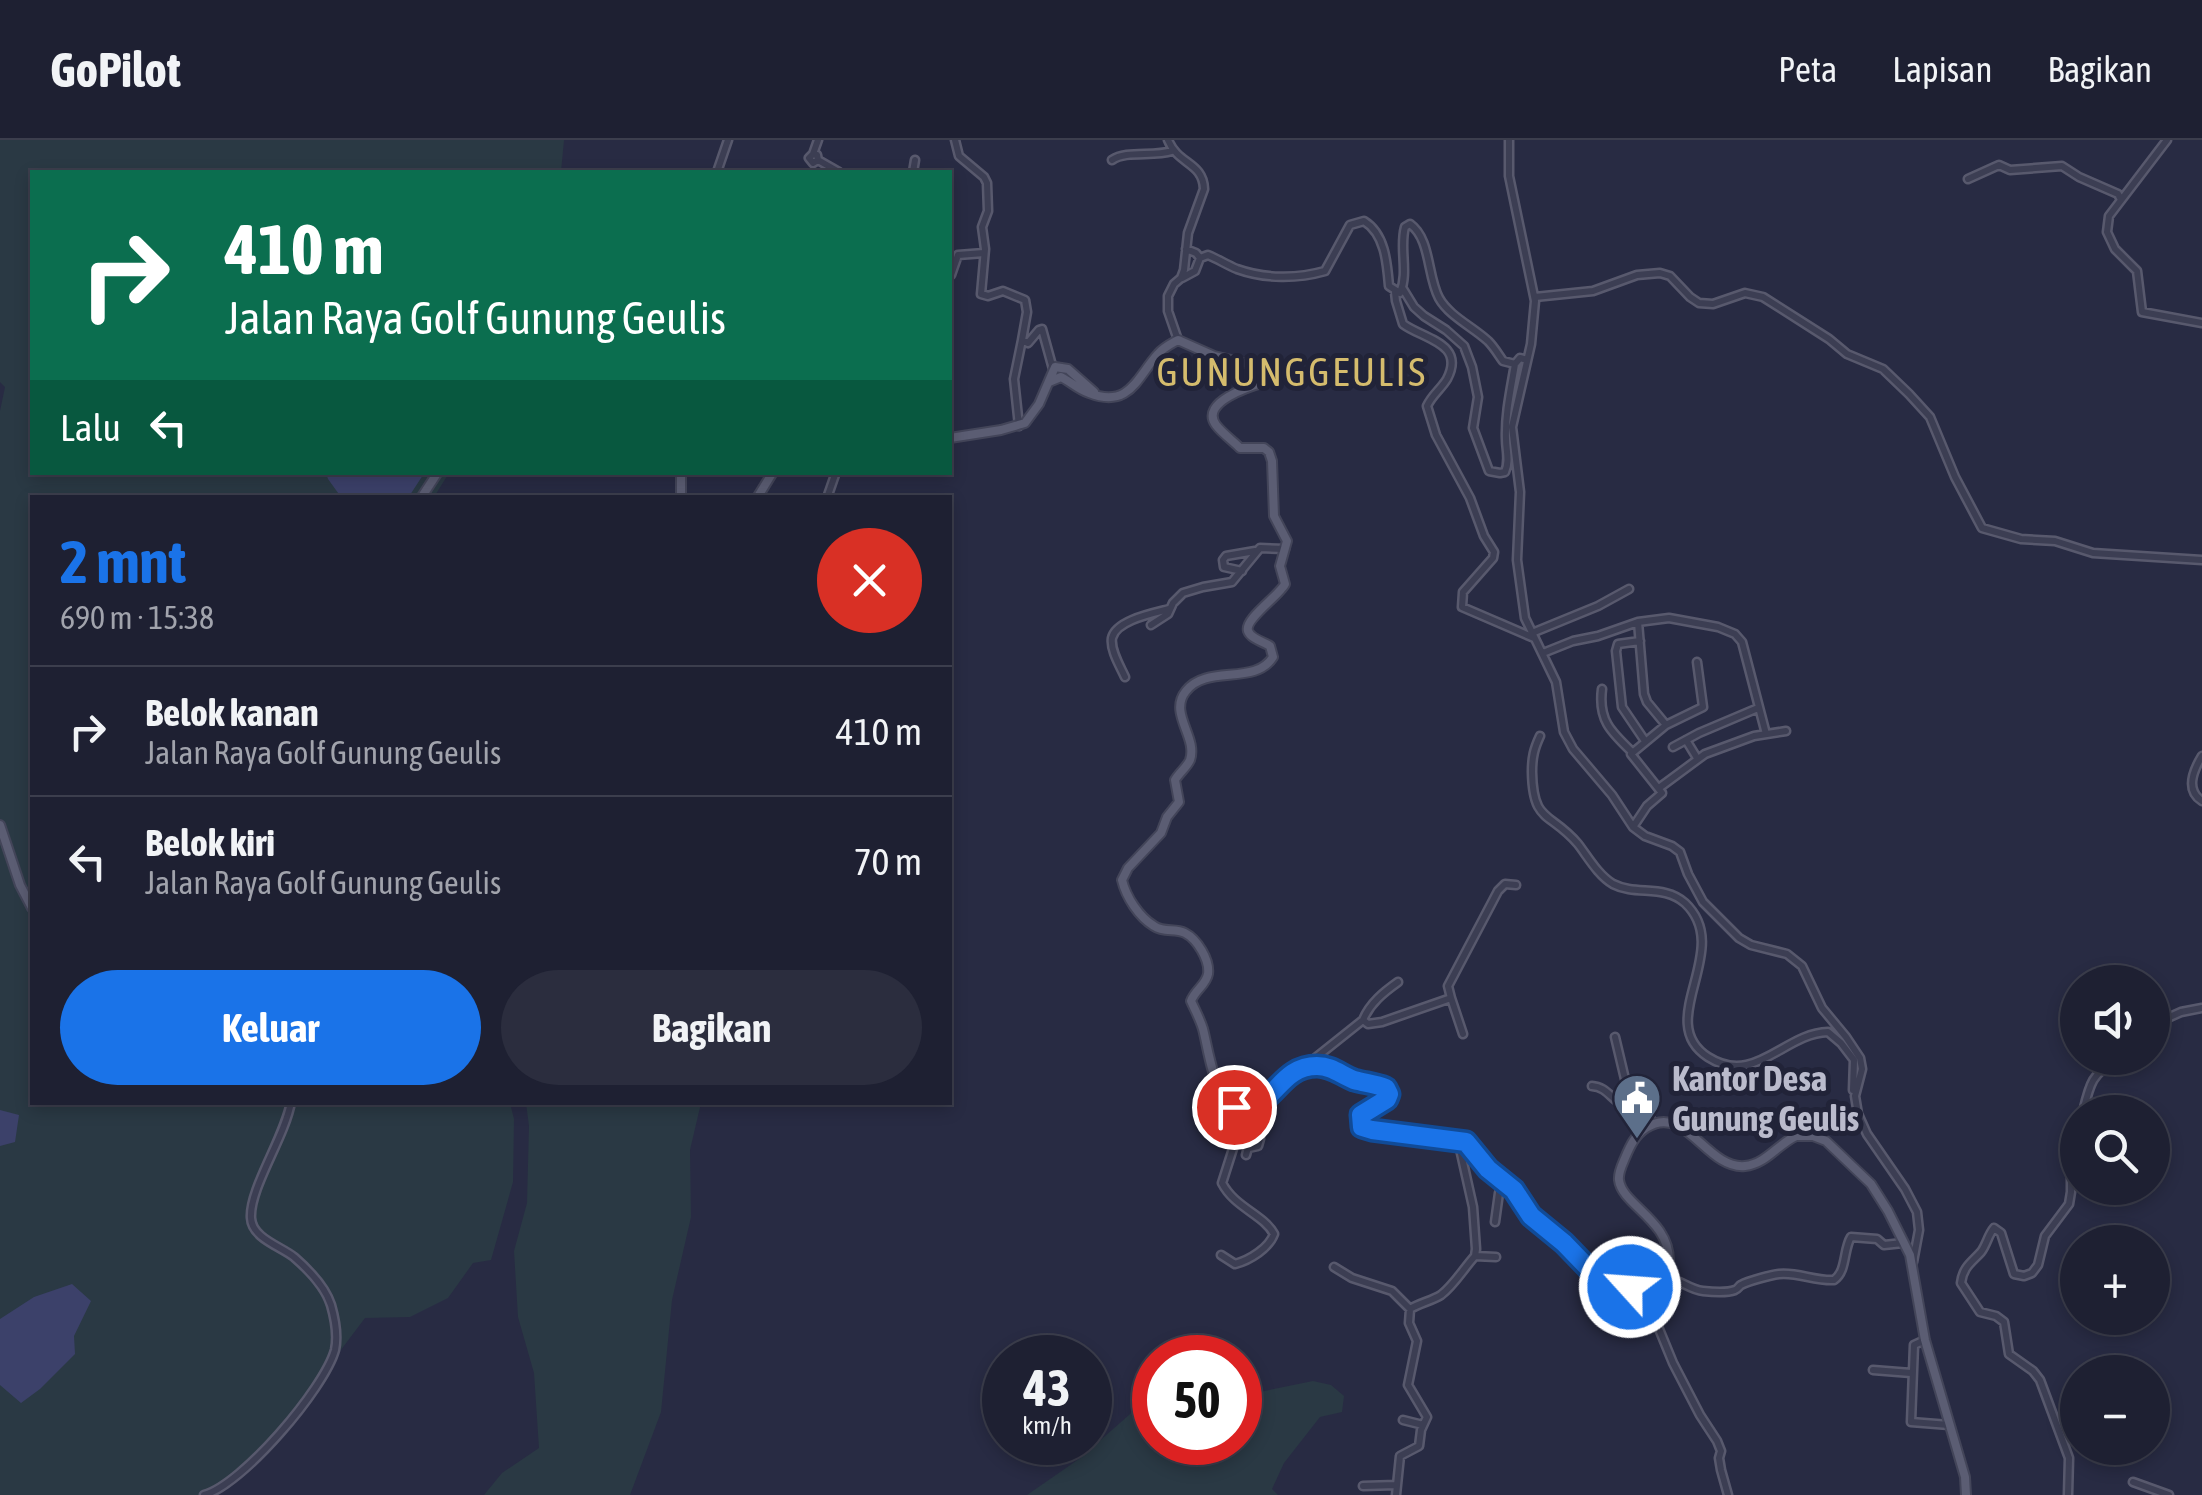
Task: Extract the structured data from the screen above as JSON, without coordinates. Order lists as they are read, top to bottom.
{
  "districts": ["GUNUNGGEULIS"],
  "places": {
    "public building": ["Kantor Desa Gunung Geulis"]
  },
  "page": {
    "header": "GoPilot",
    "nav": ["Peta", "Lapisan", "Bagikan"],
    "turn": ["410 m", "Jalan Raya Golf Gunung Geulis"],
    "then": "Lalu",
    "heading": ["2 mnt", "690 m · 15:38"],
    "list": [
      {
        "name": "Belok kanan",
        "note": "Jalan Raya Golf Gunung Geulis",
        "value": "410 m"
      },
      {
        "name": "Belok kiri",
        "note": "Jalan Raya Golf Gunung Geulis",
        "value": "70 m"
      }
    ],
    "buttons": ["Keluar", "Bagikan"],
    "map_buttons": ["+", "−"],
    "speed": "43 km/h",
    "limit": "50"
  }
}
